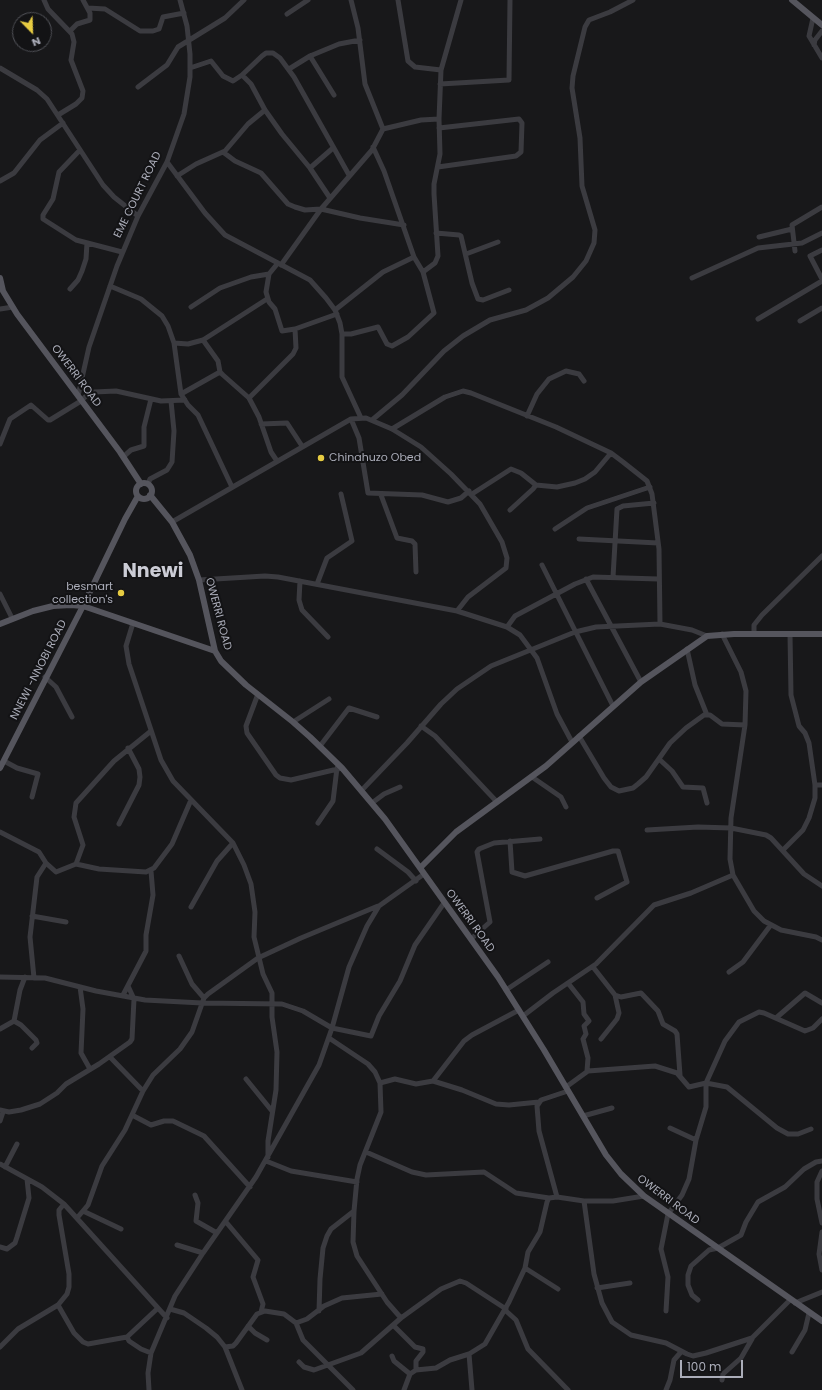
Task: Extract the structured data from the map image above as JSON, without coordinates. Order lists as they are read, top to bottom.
{
  "streets": {
    "main road": ["OWERRI ROAD", "NNEWI -NNOBI ROAD"],
    "street": ["EME COURT ROAD"]
  },
  "crossings": [
    ["EME COURT ROAD", "OWERRI ROAD"],
    ["OWERRI ROAD", "NNEWI -NNOBI ROAD"]
  ],
  "districts": ["Nnewi"],
  "places": ["Chinahuzo Obed", "besmart collection's"],
  "scale_bar": "100 m",
  "north": "bottom right"
}
